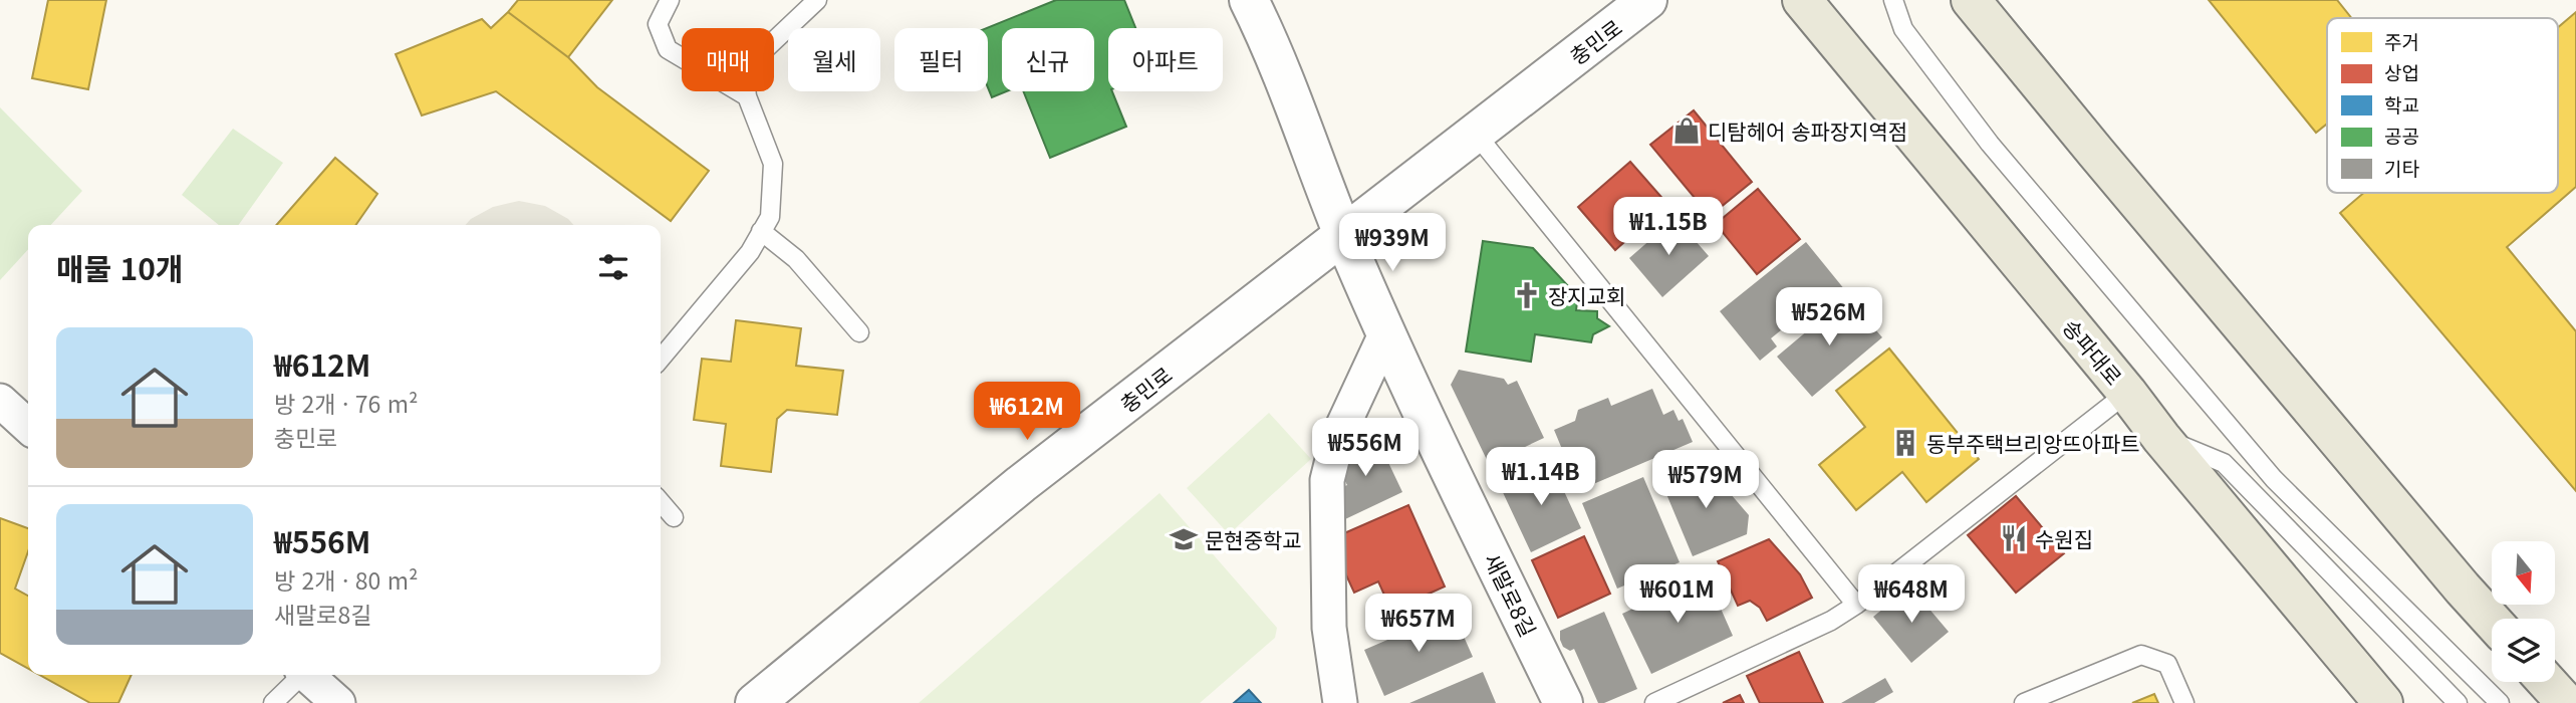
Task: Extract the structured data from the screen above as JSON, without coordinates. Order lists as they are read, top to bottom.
{
  "streets": {
    "main road": ["송파대로"],
    "street": ["충민로", "새말로8길"]
  },
  "crossings": [
    ["충민로", "새말로8길"]
  ],
  "places": {
    "shop": ["디탐헤어 송파장지역점"],
    "church": ["장지교회"],
    "building": ["동부주택브리앙뜨아파트"],
    "restaurant": ["수원집"],
    "school or university": ["문현중학교"]
  },
  "legend": [
    "주거",
    "상업",
    "학교",
    "공공",
    "기타"
  ],
  "north": "bottom",
  "page": {
    "chip": [
      "매매",
      "월세",
      "필터",
      "신규",
      "아파트"
    ],
    "price": [
      "₩1.15B",
      "₩939M",
      "₩526M",
      "₩612M",
      "₩556M",
      "₩1.14B",
      "₩579M",
      "₩601M",
      "₩648M",
      "₩657M"
    ],
    "heading": "매물 10개",
    "list": [
      {
        "name": "₩612M",
        "note": "방 2개 · 76 m² · 충민로"
      },
      {
        "name": "₩556M",
        "note": "방 2개 · 80 m² · 새말로8길"
      }
    ]
  }
}
